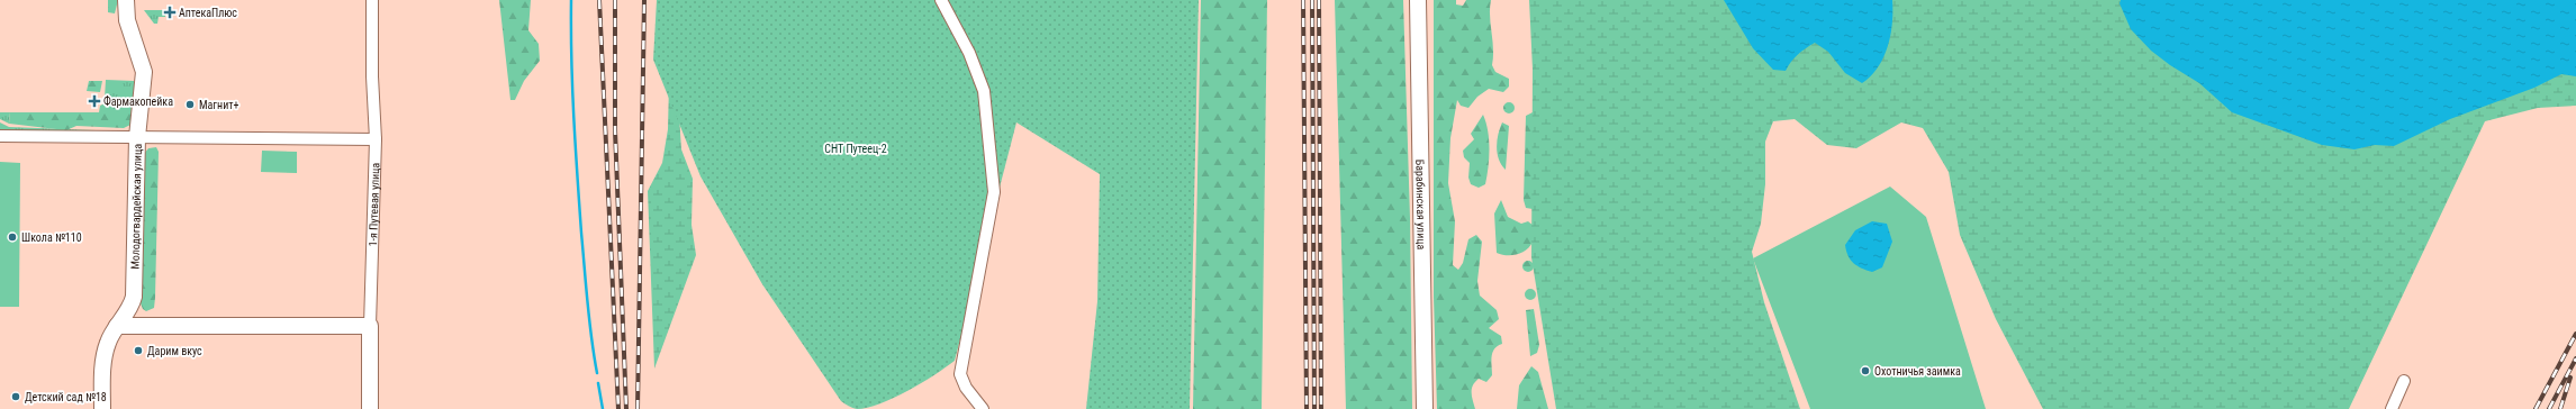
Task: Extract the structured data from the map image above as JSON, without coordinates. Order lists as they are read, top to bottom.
{
  "streets": {
    "street": ["1-я Путевая улица", "Барабинская улица", "Молодогвардейская улица"]
  },
  "parks": ["СНТ Путеец-2"],
  "places": {
    "health": ["АптекаПлюс", "Фармакопейка"],
    "other": [
      "Магнит+",
      "Школа №110",
      "Дарим вкус",
      "Охотничья заимка",
      "Детский сад №18"
    ]
  }
}
